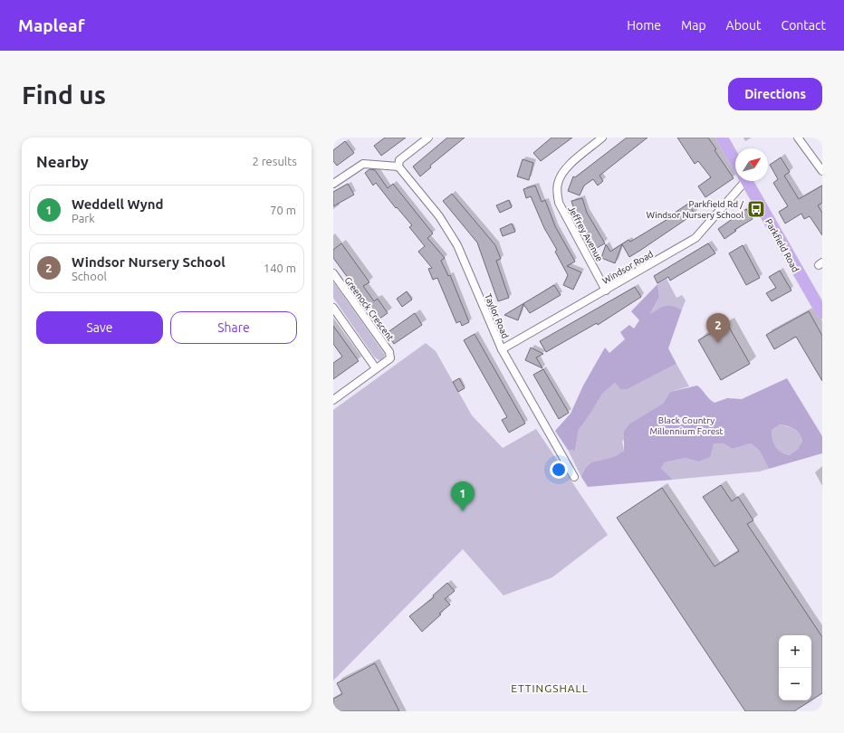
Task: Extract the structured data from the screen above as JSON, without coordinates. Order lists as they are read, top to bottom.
{
  "streets": {
    "main road": ["Parkfield Road"],
    "street": [
      "Jeffrey Avenue",
      "Windsor Road",
      "Greenock Crescent",
      "Taylor Road"
    ]
  },
  "crossings": [
    ["Jeffrey Avenue", "Windsor Road"],
    ["Windsor Road", "Taylor Road"]
  ],
  "districts": ["ETTINGSHALL"],
  "parks": ["Black Country Millennium Forest"],
  "places": {
    "bus stop": ["Parkfield Rd / Windsor Nursery School"]
  },
  "north": "top right",
  "page": {
    "header": "Mapleaf",
    "nav": [
      "Home",
      "Map",
      "About",
      "Contact"
    ],
    "buttons": [
      "Directions",
      ["Save", "Share"]
    ],
    "title": "Find us",
    "heading": ["Nearby", "2 results"],
    "list": [
      {
        "mark": "1",
        "name": "Weddell Wynd",
        "note": "Park",
        "value": "70 m"
      },
      {
        "mark": "2",
        "name": "Windsor Nursery School",
        "note": "School",
        "value": "140 m"
      }
    ],
    "pins": ["2", "1"],
    "map_buttons": ["+", "−"]
  }
}
